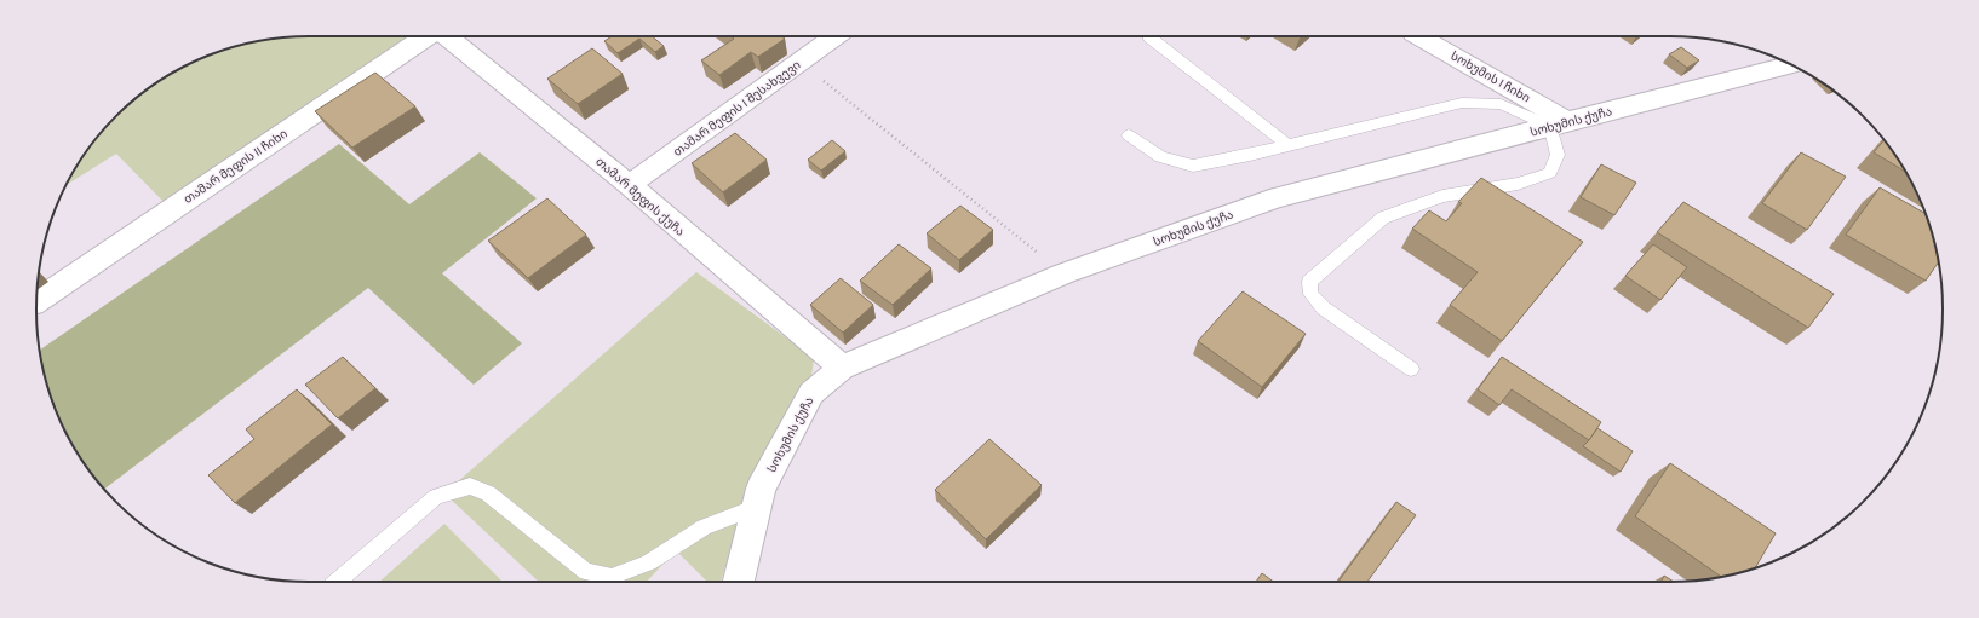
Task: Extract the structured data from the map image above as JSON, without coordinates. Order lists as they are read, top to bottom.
{
  "streets": {
    "street": [
      "სოხუმის I ჩიხი",
      "თამარ მეფის I შესახვევი",
      "სოხუმის ქუჩა",
      "თამარ მეფის II ჩიხი",
      "თამარ მეფის ქუჩა"
    ]
  },
  "crossings": [
    ["სოხუმის I ჩიხი", "სოხუმის ქუჩა"],
    ["თამარ მეფის I შესახვევი", "თამარ მეფის ქუჩა"],
    ["სოხუმის ქუჩა", "თამარ მეფის ქუჩა"]
  ]
}
